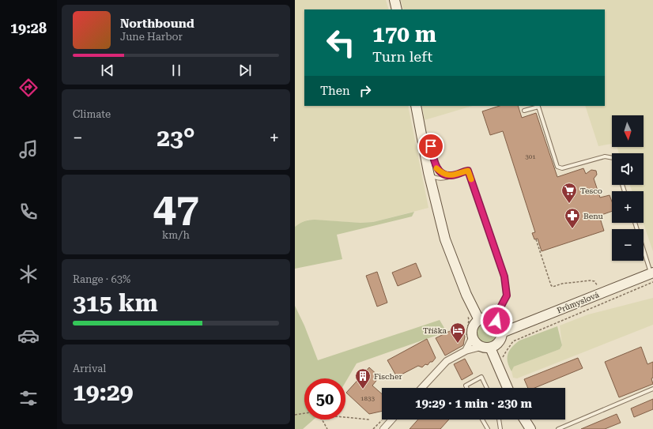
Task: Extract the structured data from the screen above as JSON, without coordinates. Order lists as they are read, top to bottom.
{
  "streets": {
    "main road": ["Průmyslová"]
  },
  "places": {
    "supermarket": ["Tesco"],
    "pharmacy": ["Benu"],
    "hotel": ["Tříška"],
    "building": ["Fischer"]
  },
  "house_numbers": ["301", "1833"],
  "north": "bottom",
  "page": {
    "tabs": "19:28",
    "turn": ["170 m", "Turn left"],
    "song": ["Northbound", "June Harbor"],
    "then": "Then",
    "tile": [
      "Climate",
      ["47", "km/h"],
      ["Range · 63%", "315 km"],
      ["Arrival", "19:29"]
    ],
    "map_buttons": ["+", "−"],
    "heat": ["−", "23°", "+"],
    "limit": "50",
    "trip": "19:29 · 1 min · 230 m"
  }
}
